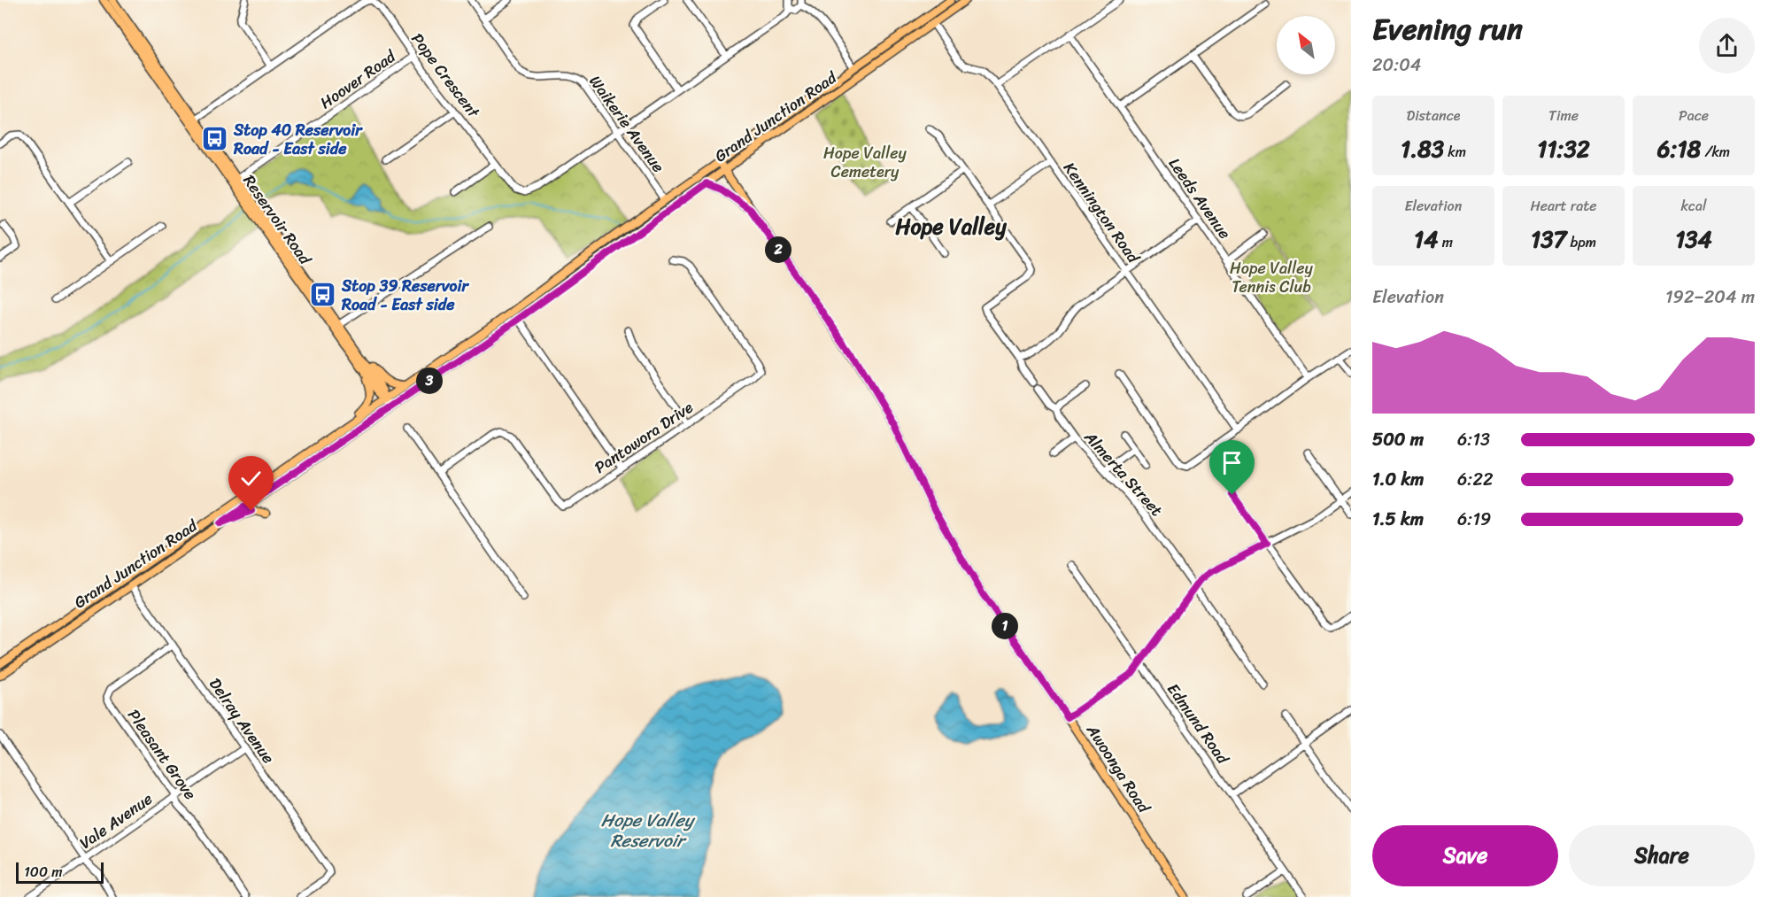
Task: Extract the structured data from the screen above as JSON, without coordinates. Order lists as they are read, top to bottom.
{
  "streets": {
    "main road": ["Grand Junction Road", "Reservoir Road", "Awoonga Road"],
    "street": [
      "Pope Crescent",
      "Hoover Road",
      "Waikerie Avenue",
      "Leeds Avenue",
      "Kennington Road",
      "Pantowora Drive",
      "Almerta Street",
      "Delray Avenue",
      "Edmund Road",
      "Pleasant Grove",
      "Vale Avenue"
    ]
  },
  "crossings": [
    ["Pope Crescent", "Hoover Road"],
    ["Pope Crescent", "Waikerie Avenue"],
    ["Pope Crescent", "Reservoir Road"],
    ["Hoover Road", "Reservoir Road"],
    ["Grand Junction Road", "Waikerie Avenue"],
    ["Grand Junction Road", "Kennington Road"],
    ["Grand Junction Road", "Reservoir Road"],
    ["Grand Junction Road", "Delray Avenue"],
    ["Grand Junction Road", "Awoonga Road"],
    ["Delray Avenue", "Pleasant Grove"],
    ["Delray Avenue", "Vale Avenue"],
    ["Pleasant Grove", "Vale Avenue"]
  ],
  "districts": ["Hope Valley"],
  "water": ["Hope Valley Reservoir"],
  "parks": ["Hope Valley Cemetery", "Hope Valley Tennis Club"],
  "places": {
    "bus stop": ["Stop 40 Reservoir Road - East side", "Stop 39 Reservoir Road - East side"]
  },
  "scale_bar": "100 m",
  "north": "top left",
  "page": {
    "heading": ["Evening run", "20:04"],
    "stats": [
      ["Distance", "1.83 km"],
      ["Time", "11:32"],
      ["Pace", "6:18 /km"],
      ["Elevation", "14 m"],
      ["Heart rate", "137 bpm"],
      ["kcal", "134"]
    ],
    "pins": ["2", "3", "1"],
    "chart": ["Elevation", "192–204 m"],
    "list": [
      {
        "name": "500 m",
        "note": "6:13"
      },
      {
        "name": "1.0 km",
        "note": "6:22"
      },
      {
        "name": "1.5 km",
        "note": "6:19"
      }
    ],
    "buttons": ["Save", "Share"],
    "scale": "100 m"
  }
}
